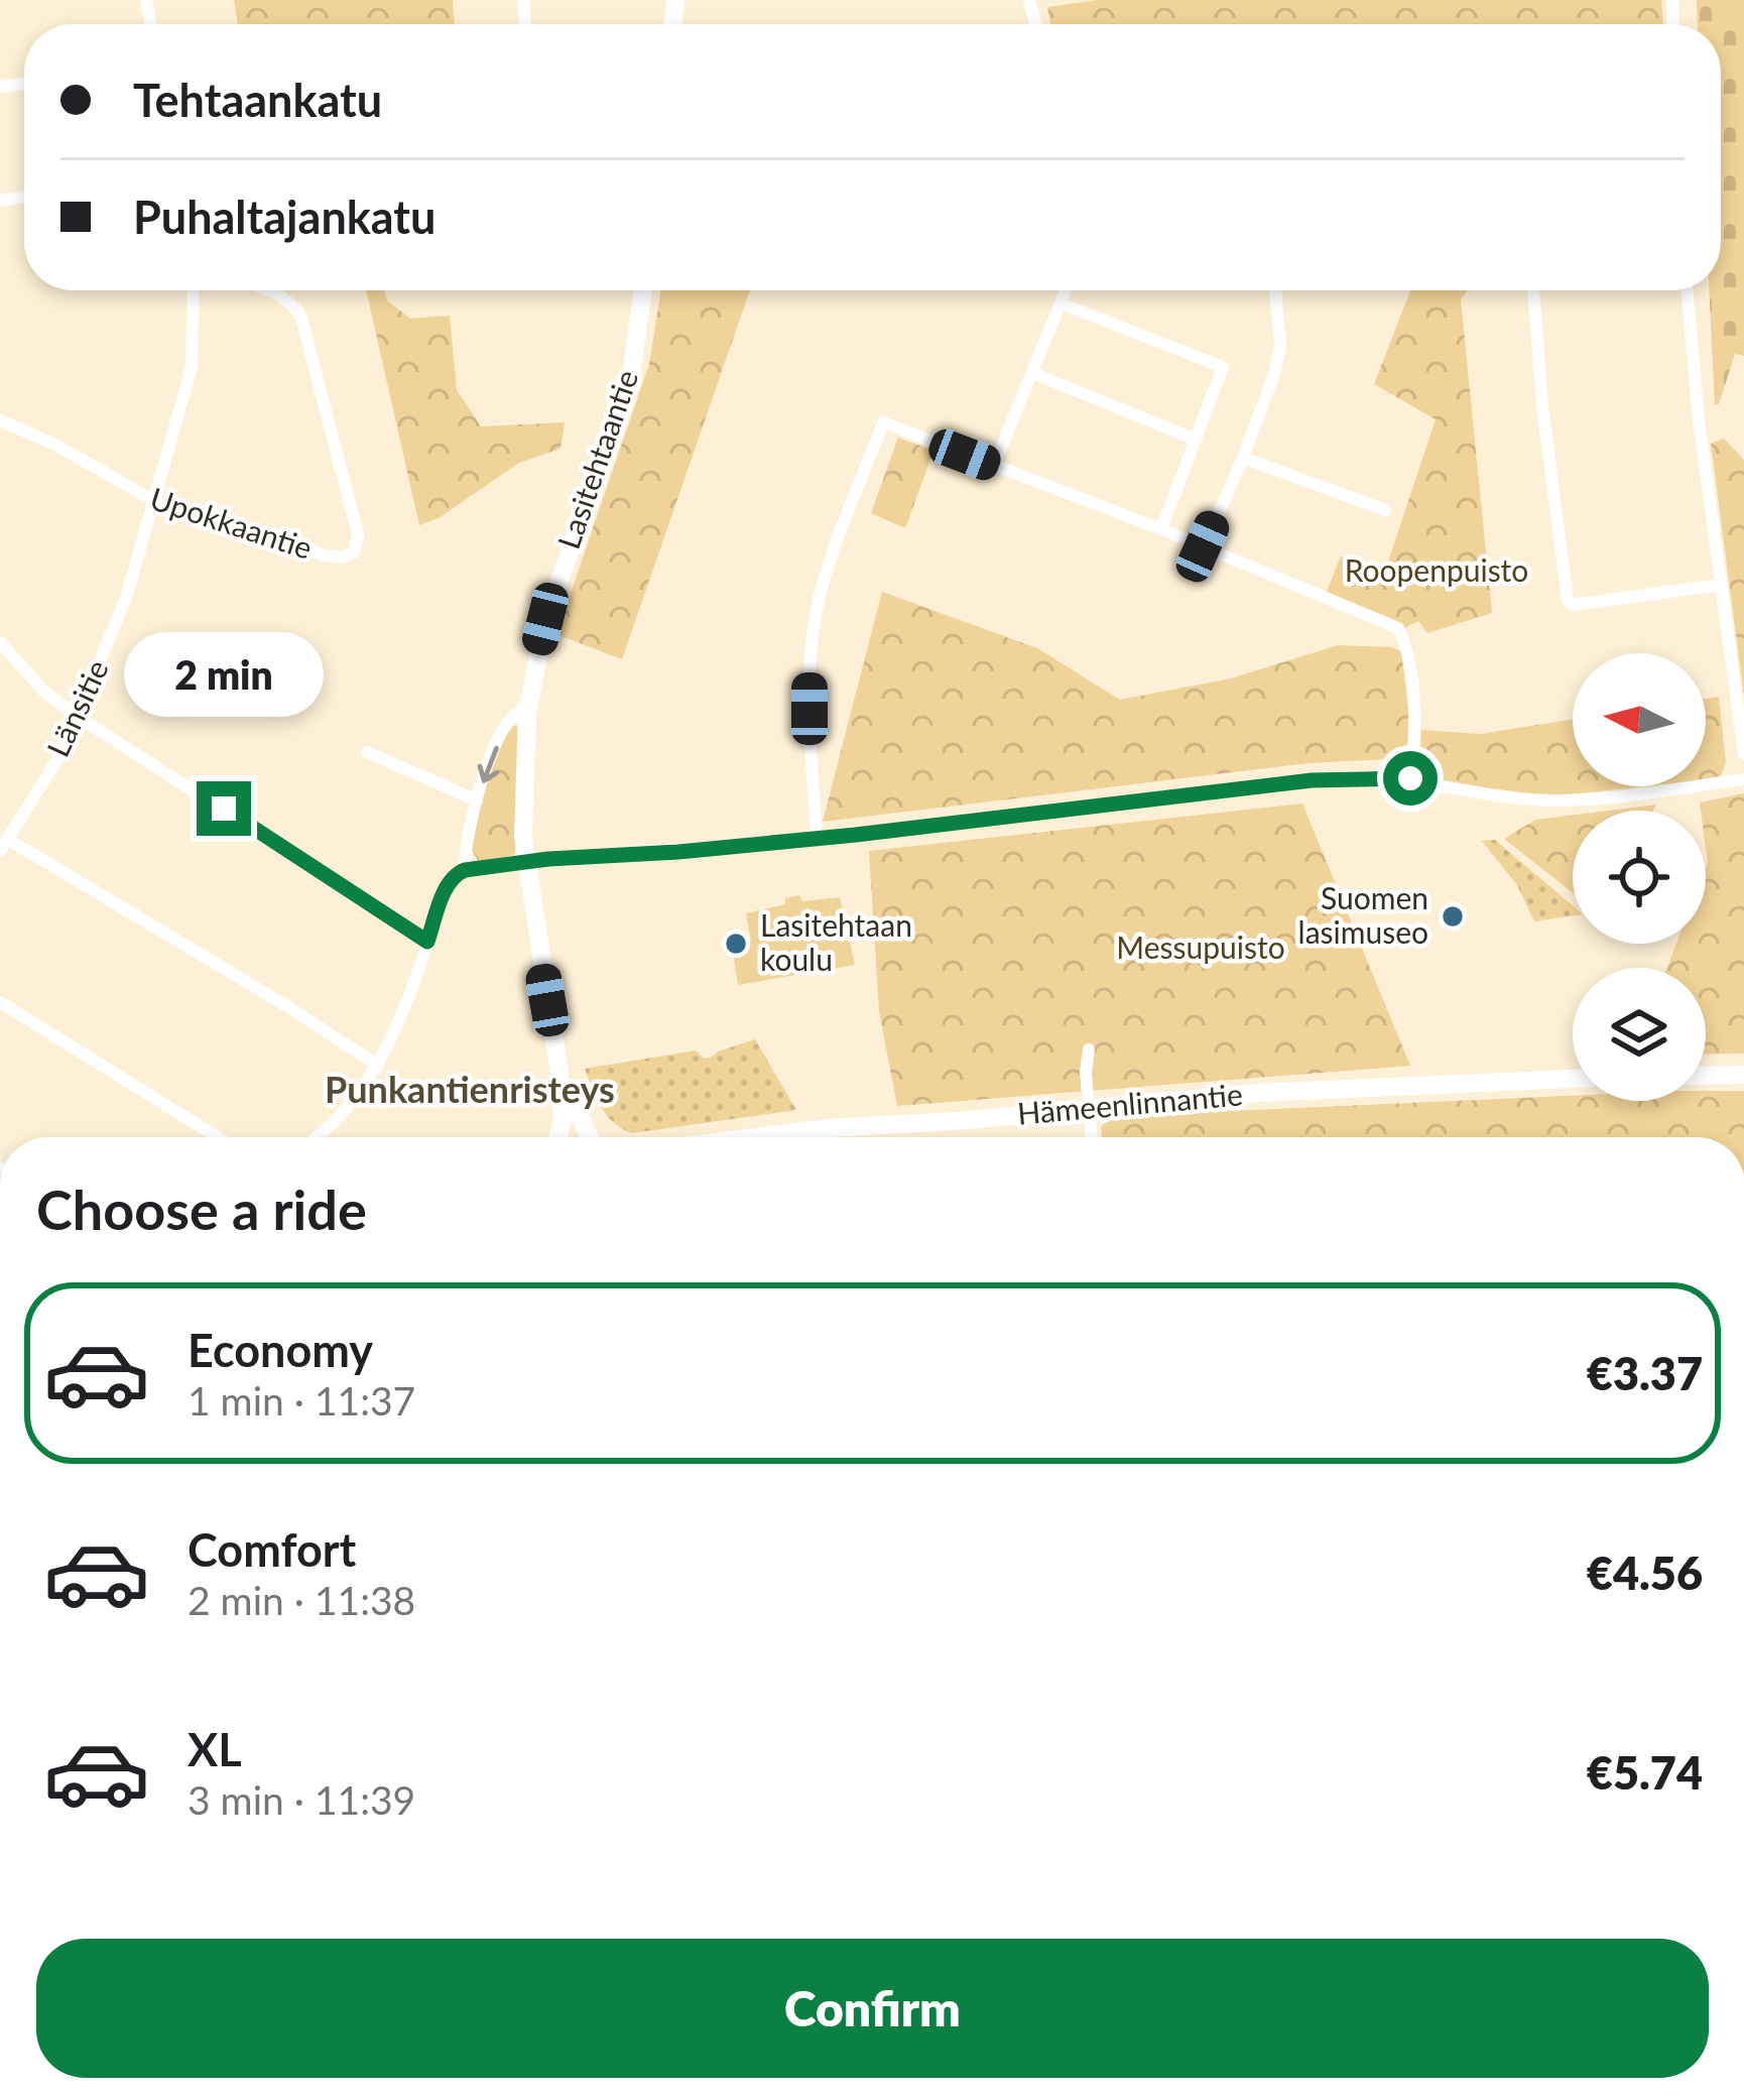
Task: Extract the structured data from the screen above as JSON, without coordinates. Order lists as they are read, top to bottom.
{
  "streets": {
    "main road": ["Lasitehtaantie", "Hämeenlinnantie"],
    "street": ["Upokkaantie", "Länsitie"]
  },
  "crossings": [
    ["Upokkaantie", "Länsitie"]
  ],
  "districts": ["Punkantienristeys"],
  "parks": ["Roopenpuisto", "Messupuisto"],
  "places": ["Suomen lasimuseo", "Lasitehtaan koulu"],
  "north": "left",
  "page": {
    "banner": ["Tehtaankatu", "Puhaltajankatu"],
    "bubble": "2 min",
    "heading": "Choose a ride",
    "list": [
      {
        "name": "Economy",
        "note": "1 min · 11:37",
        "value": "€3.37"
      },
      {
        "name": "Comfort",
        "note": "2 min · 11:38",
        "value": "€4.56"
      },
      {
        "name": "XL",
        "note": "3 min · 11:39",
        "value": "€5.74"
      }
    ],
    "buttons": "Confirm"
  }
}
